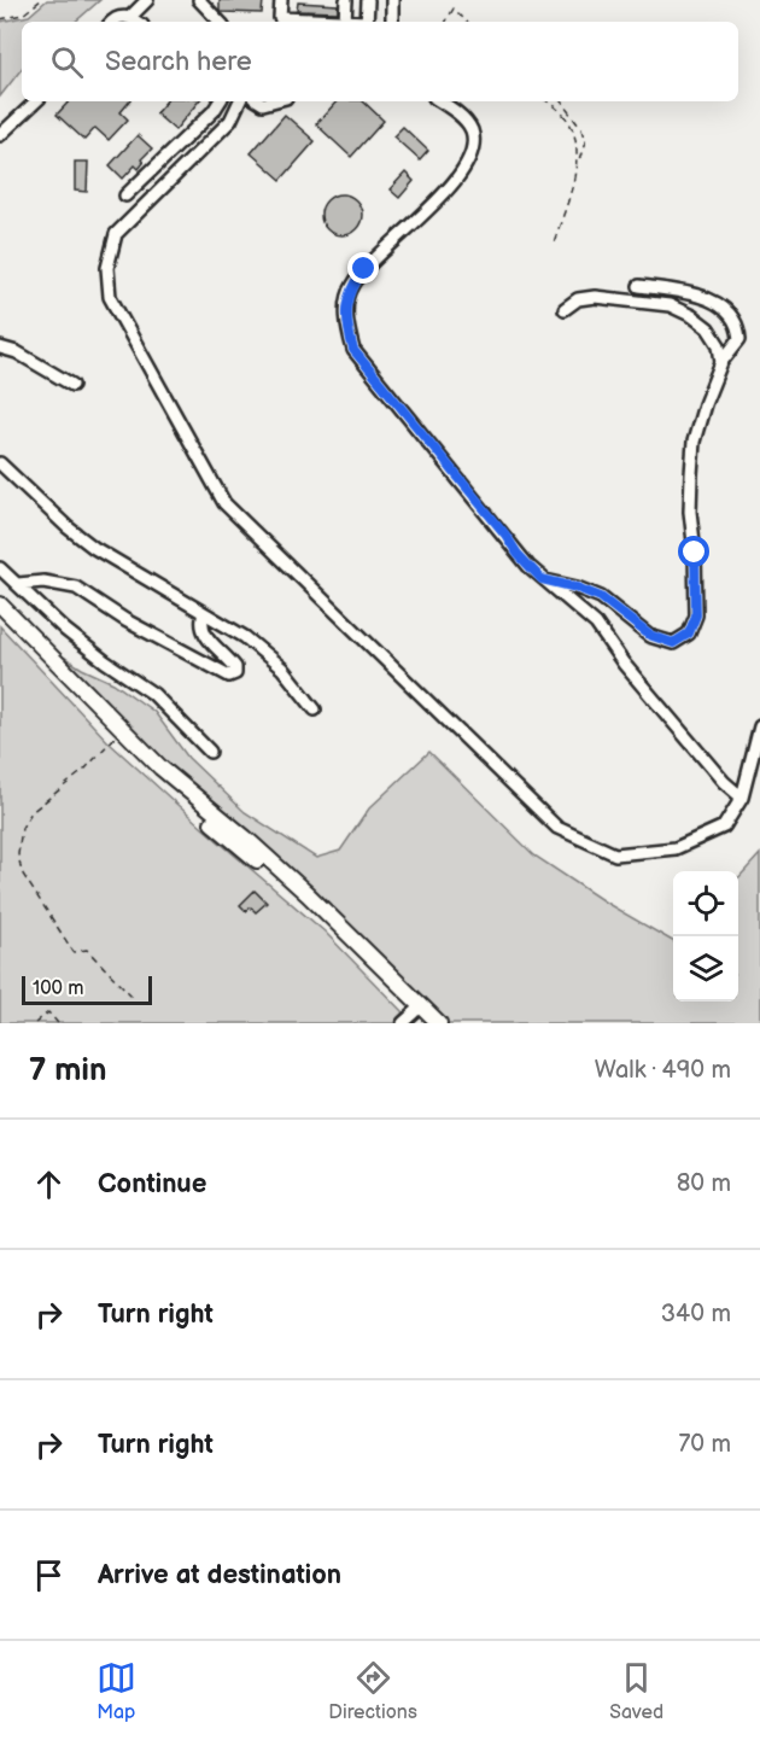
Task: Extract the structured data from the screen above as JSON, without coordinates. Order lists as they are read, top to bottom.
{
  "scale_bar": "100 m",
  "page": {
    "search": "Search here",
    "scale": "100 m",
    "heading": ["7 min", "Walk · 490 m"],
    "list": [
      ["Continue", "80 m"],
      ["Turn right", "340 m"],
      ["Turn right", "70 m"],
      "Arrive at destination"
    ],
    "nav": ["Map", "Directions", "Saved"]
  }
}
